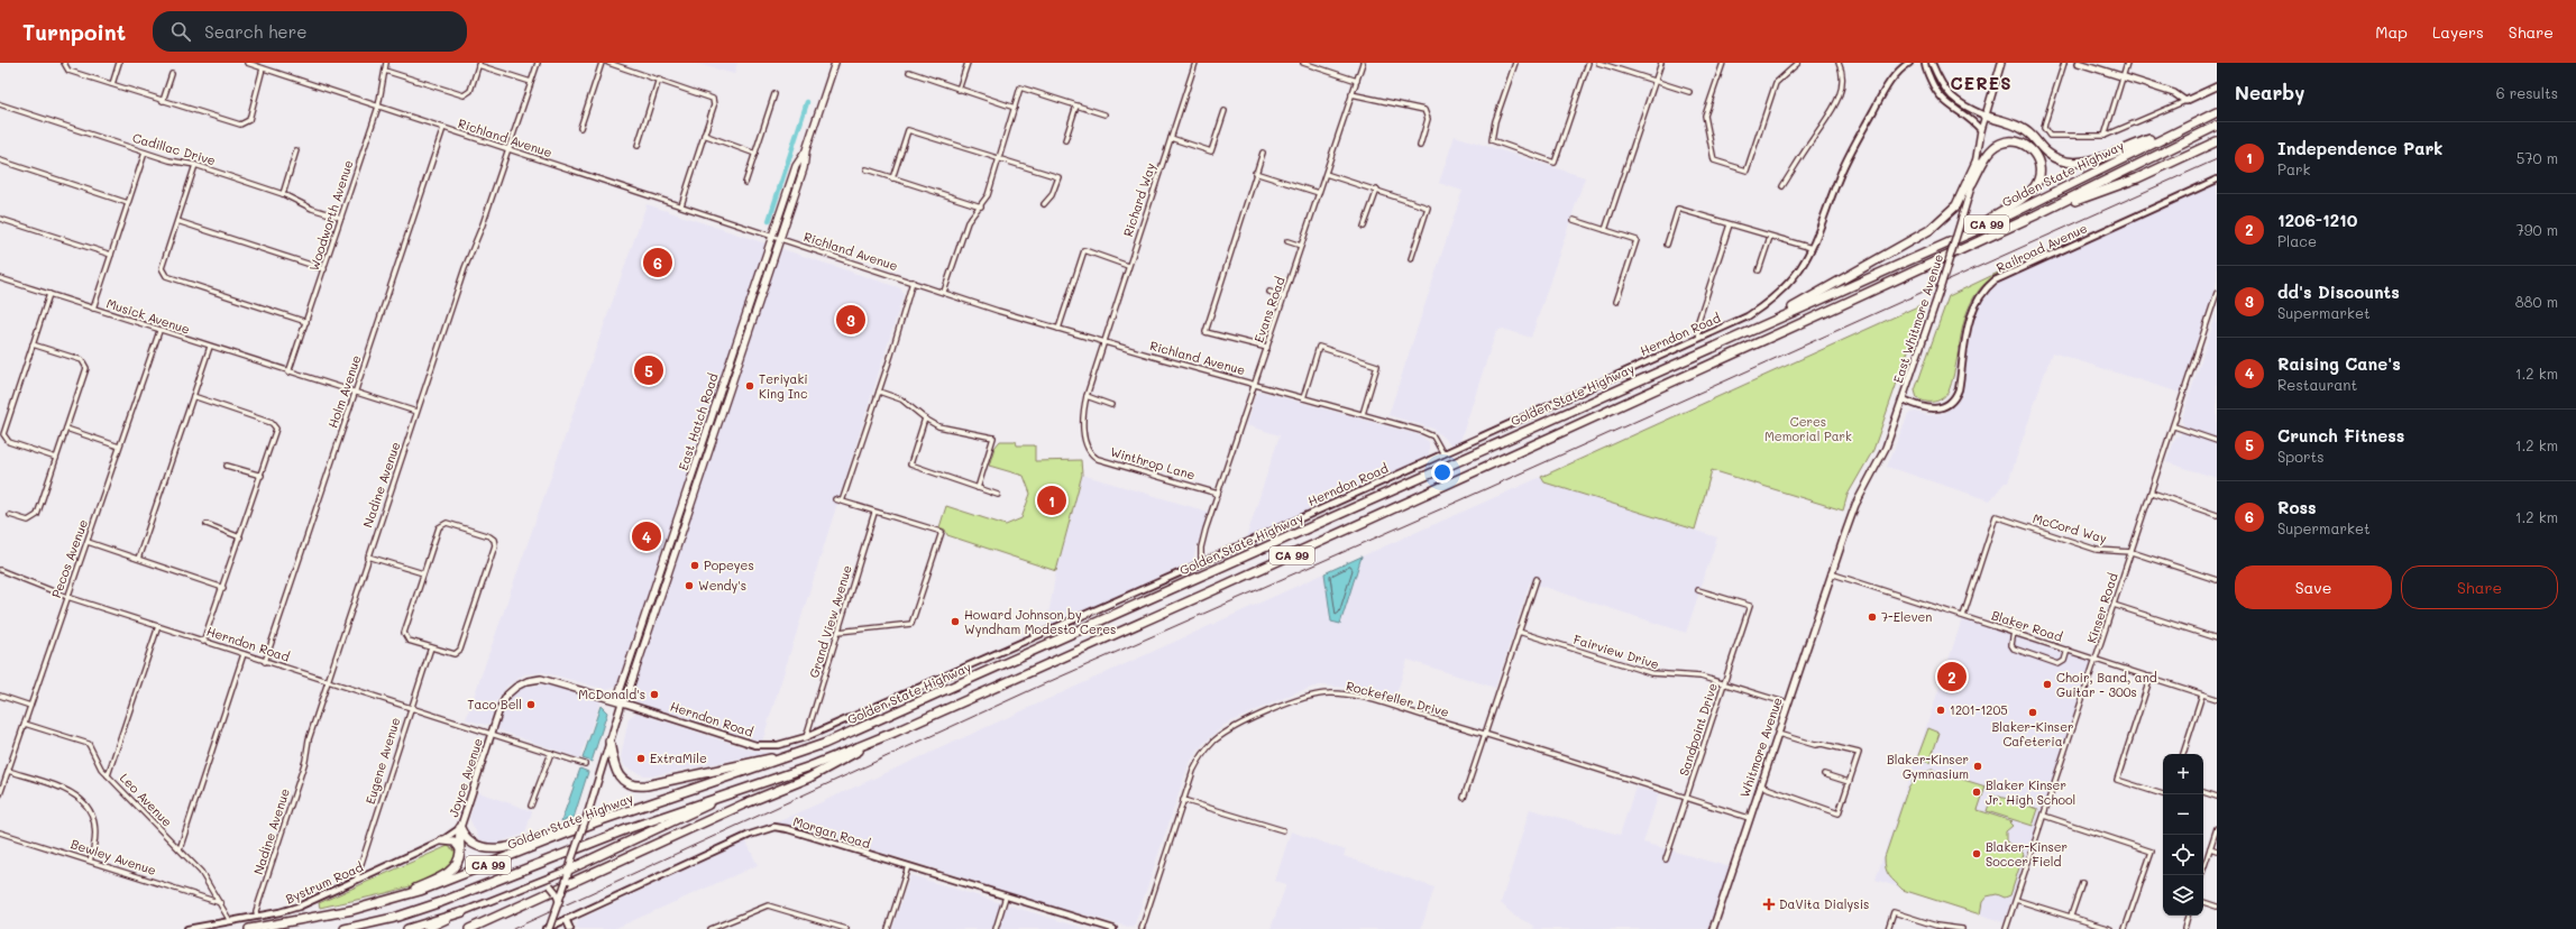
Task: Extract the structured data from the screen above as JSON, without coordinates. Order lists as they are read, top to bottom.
{
  "streets": {
    "highway": ["Golden State Highway", "CA 99"],
    "main road": [
      "East Whitmore Avenue",
      "Herndon Road",
      "East Hatch Road",
      "Whitmore Avenue",
      "Joyce Avenue"
    ],
    "street": [
      "Richland Avenue",
      "Cadillac Drive",
      "Richard Way",
      "Woodworth Avenue",
      "Railroad Avenue",
      "Evans Road",
      "Musick Avenue",
      "Holm Avenue",
      "Winthrop Lane",
      "Nadine Avenue",
      "McCord Way",
      "Pecos Avenue",
      "Kinser Road",
      "Grand View Avenue",
      "Blaker Road",
      "Fairview Drive",
      "Rockefeller Drive",
      "Sandpoint Drive",
      "Eugene Avenue",
      "Leo Avenue",
      "Morgan Road",
      "Bewley Avenue",
      "Bystrum Road"
    ]
  },
  "crossings": [
    ["Richland Avenue", "Richard Way"],
    ["Richland Avenue", "Woodworth Avenue"],
    ["Richland Avenue", "Evans Road"],
    ["Richland Avenue", "Herndon Road"],
    ["Richland Avenue", "Holm Avenue"],
    ["Richland Avenue", "East Hatch Road"],
    ["Richland Avenue", "Winthrop Lane"],
    ["Richland Avenue", "Nadine Avenue"],
    ["Cadillac Drive", "Woodworth Avenue"],
    ["Richard Way", "Winthrop Lane"],
    ["Woodworth Avenue", "Musick Avenue"],
    ["Railroad Avenue", "East Whitmore Avenue"],
    ["Evans Road", "Herndon Road"],
    ["Evans Road", "Winthrop Lane"],
    ["Musick Avenue", "Holm Avenue"],
    ["Musick Avenue", "Nadine Avenue"],
    ["Musick Avenue", "Pecos Avenue"],
    ["East Whitmore Avenue", "Blaker Road"],
    ["East Whitmore Avenue", "Whitmore Avenue"],
    ["Herndon Road", "Holm Avenue"],
    ["Herndon Road", "East Hatch Road"],
    ["Herndon Road", "Nadine Avenue"],
    ["Herndon Road", "Pecos Avenue"],
    ["Herndon Road", "Grand View Avenue"],
    ["Herndon Road", "Eugene Avenue"],
    ["Herndon Road", "Joyce Avenue"],
    ["Nadine Avenue", "Bystrum Road"],
    ["McCord Way", "Kinser Road"],
    ["McCord Way", "Blaker Road"],
    ["Pecos Avenue", "Leo Avenue"],
    ["Kinser Road", "Blaker Road"],
    ["Blaker Road", "Whitmore Avenue"],
    ["Fairview Drive", "Sandpoint Drive"],
    ["Fairview Drive", "Whitmore Avenue"],
    ["Rockefeller Drive", "Sandpoint Drive"],
    ["Rockefeller Drive", "Whitmore Avenue"],
    ["Eugene Avenue", "Bystrum Road"],
    ["Joyce Avenue", "Bystrum Road"],
    ["Leo Avenue", "Bewley Avenue"],
    ["Leo Avenue", "Bystrum Road"]
  ],
  "districts": ["CERES"],
  "parks": ["Ceres Memorial Park"],
  "places": {
    "other": [
      "Teriyaki King Inc",
      "Popeyes",
      "Wendy's",
      "7-Eleven",
      "Howard Johnson by Wyndham Modesto Ceres",
      "Choir, Band, and Guitar - 300s",
      "McDonald's",
      "Taco Bell",
      "1201-1205",
      "Blaker-Kinser Cafeteria",
      "ExtraMile",
      "Blaker-Kinser Gymnasium",
      "Blaker Kinser Jr. High School",
      "Blaker-Kinser Soccer Field"
    ],
    "health": ["DaVita Dialysis"]
  },
  "page": {
    "header": "Turnpoint",
    "search": "Search here",
    "nav": ["Map", "Layers", "Share"],
    "heading": ["Nearby", "6 results"],
    "list": [
      {
        "mark": "1",
        "name": "Independence Park",
        "note": "Park",
        "value": "570 m"
      },
      {
        "mark": "2",
        "name": "1206-1210",
        "note": "Place",
        "value": "790 m"
      },
      {
        "mark": "3",
        "name": "dd's Discounts",
        "note": "Supermarket",
        "value": "880 m"
      },
      {
        "mark": "4",
        "name": "Raising Cane's",
        "note": "Restaurant",
        "value": "1.2 km"
      },
      {
        "mark": "5",
        "name": "Crunch Fitness",
        "note": "Sports",
        "value": "1.2 km"
      },
      {
        "mark": "6",
        "name": "Ross",
        "note": "Supermarket",
        "value": "1.2 km"
      }
    ],
    "pins": [
      "6",
      "3",
      "5",
      "1",
      "4",
      "2"
    ],
    "buttons": ["Save", "Share"],
    "map_buttons": ["+", "−"]
  }
}
